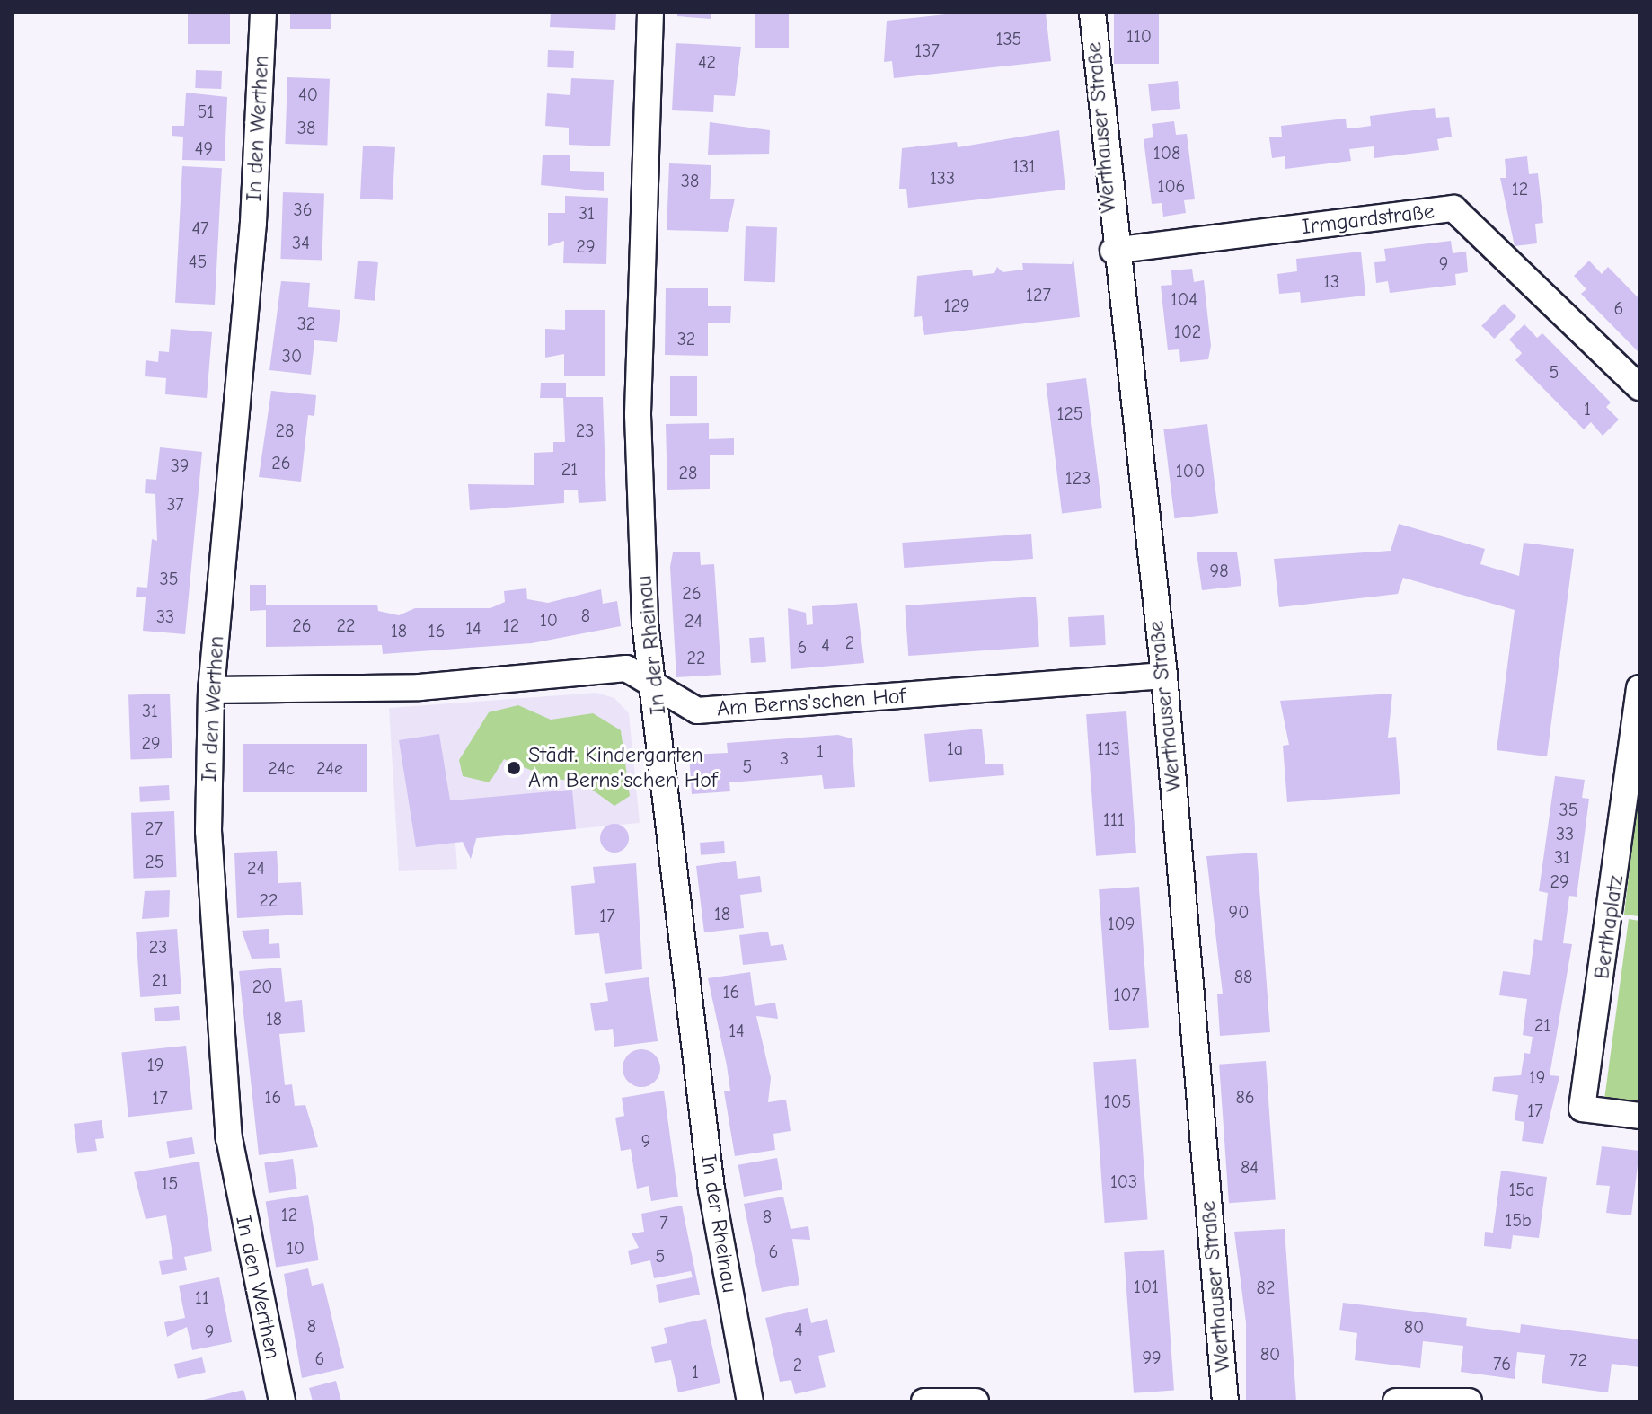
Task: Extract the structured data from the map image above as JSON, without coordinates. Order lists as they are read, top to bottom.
{
  "streets": {
    "street": [
      "Werthauser Straße",
      "In den Werthen",
      "Irmgardstraße",
      "In der Rheinau",
      "Am Berns'schen Hof",
      "Berthaplatz"
    ]
  },
  "crossings": [
    ["Werthauser Straße", "Irmgardstraße"],
    ["Werthauser Straße", "Am Berns'schen Hof"],
    ["In den Werthen", "Am Berns'schen Hof"],
    ["In der Rheinau", "Am Berns'schen Hof"]
  ],
  "places": ["Städt. Kindergarten Am Berns'schen Hof"],
  "house_numbers": [
    "110",
    "135",
    "137",
    "42",
    "40",
    "51",
    "38",
    "49",
    "108",
    "131",
    "133",
    "38",
    "106",
    "12",
    "36",
    "31",
    "47",
    "34",
    "29",
    "45",
    "9",
    "13",
    "127",
    "104",
    "129",
    "6",
    "32",
    "102",
    "32",
    "30",
    "5",
    "1",
    "125",
    "28",
    "23",
    "26",
    "39",
    "21",
    "100",
    "28",
    "123",
    "37",
    "98",
    "35",
    "26",
    "8",
    "33",
    "10",
    "24",
    "26",
    "22",
    "12",
    "14",
    "18",
    "16",
    "2",
    "4",
    "6",
    "22",
    "31",
    "29",
    "1a",
    "113",
    "1",
    "3",
    "5",
    "24c",
    "24e",
    "35",
    "111",
    "27",
    "33",
    "31",
    "25",
    "24",
    "29",
    "22",
    "90",
    "18",
    "17",
    "109",
    "23",
    "88",
    "21",
    "20",
    "16",
    "107",
    "18",
    "21",
    "14",
    "19",
    "19",
    "16",
    "86",
    "17",
    "105",
    "17",
    "9",
    "84",
    "103",
    "15",
    "15a",
    "12",
    "8",
    "15b",
    "7",
    "10",
    "6",
    "5",
    "101",
    "82",
    "11",
    "8",
    "80",
    "4",
    "9",
    "80",
    "99",
    "6",
    "72",
    "76",
    "2",
    "1"
  ]
}
